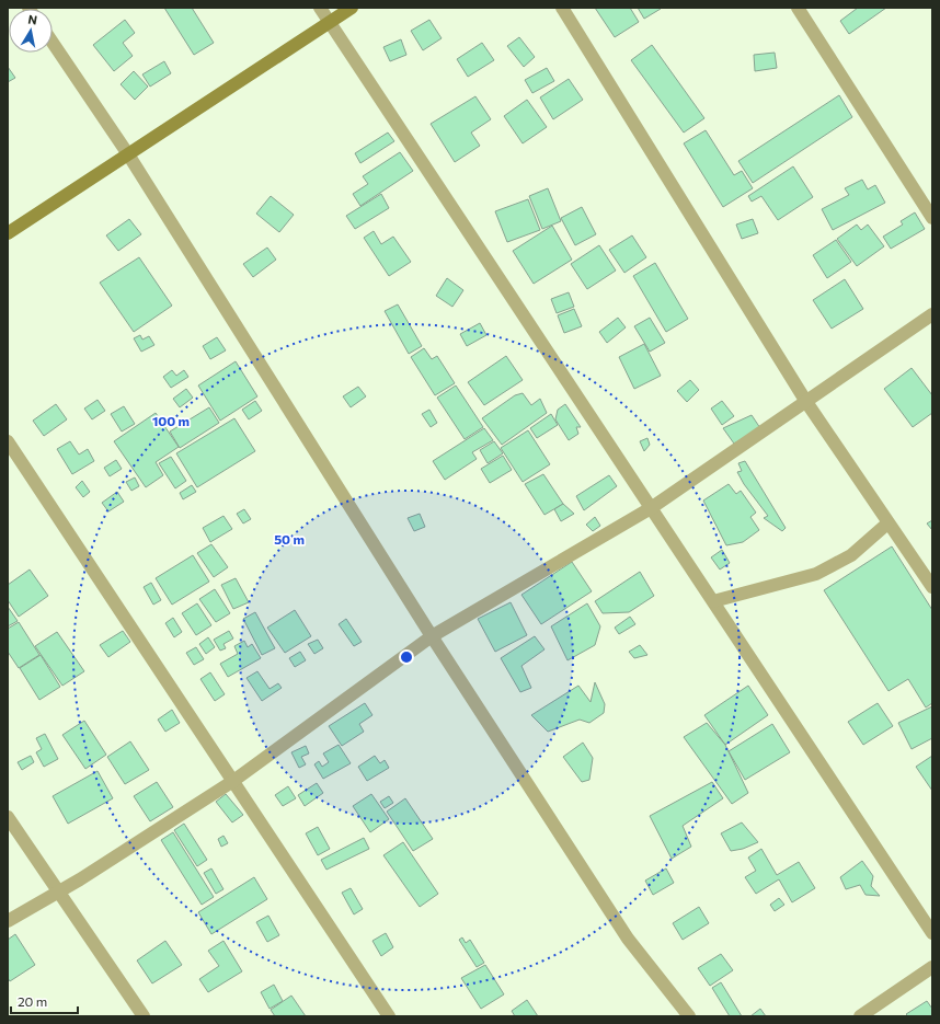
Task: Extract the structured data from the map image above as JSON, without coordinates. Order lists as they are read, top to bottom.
{
  "scale_bar": "20 m",
  "north": "top",
  "rings": ["100 m", "50 m"]
}
